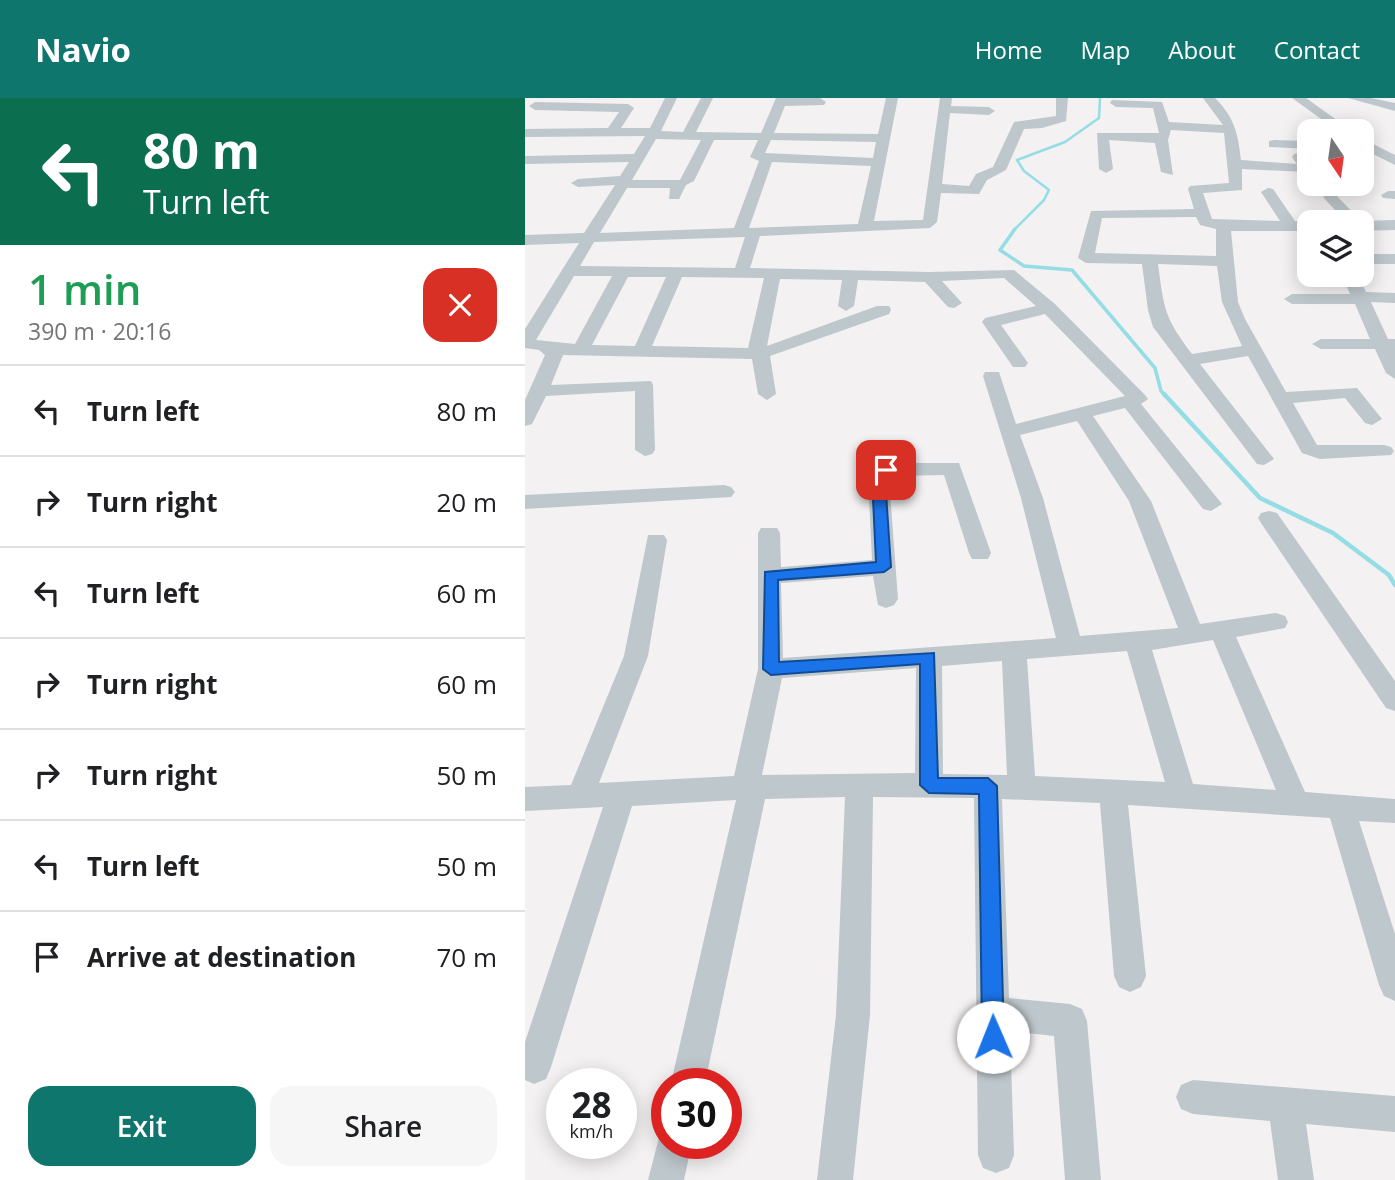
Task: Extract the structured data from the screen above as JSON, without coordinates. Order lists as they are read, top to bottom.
{
  "north": "bottom",
  "page": {
    "header": "Navio",
    "nav": [
      "Home",
      "Map",
      "About",
      "Contact"
    ],
    "turn": ["80 m", "Turn left"],
    "heading": ["1 min", "390 m · 20:16"],
    "list": [
      {
        "name": "Turn left",
        "value": "80 m"
      },
      {
        "name": "Turn right",
        "value": "20 m"
      },
      {
        "name": "Turn left",
        "value": "60 m"
      },
      {
        "name": "Turn right",
        "value": "60 m"
      },
      {
        "name": "Turn right",
        "value": "50 m"
      },
      {
        "name": "Turn left",
        "value": "50 m"
      },
      {
        "name": "Arrive at destination",
        "value": "70 m"
      }
    ],
    "speed": "28 km/h",
    "limit": "30",
    "buttons": ["Exit", "Share"]
  }
}
